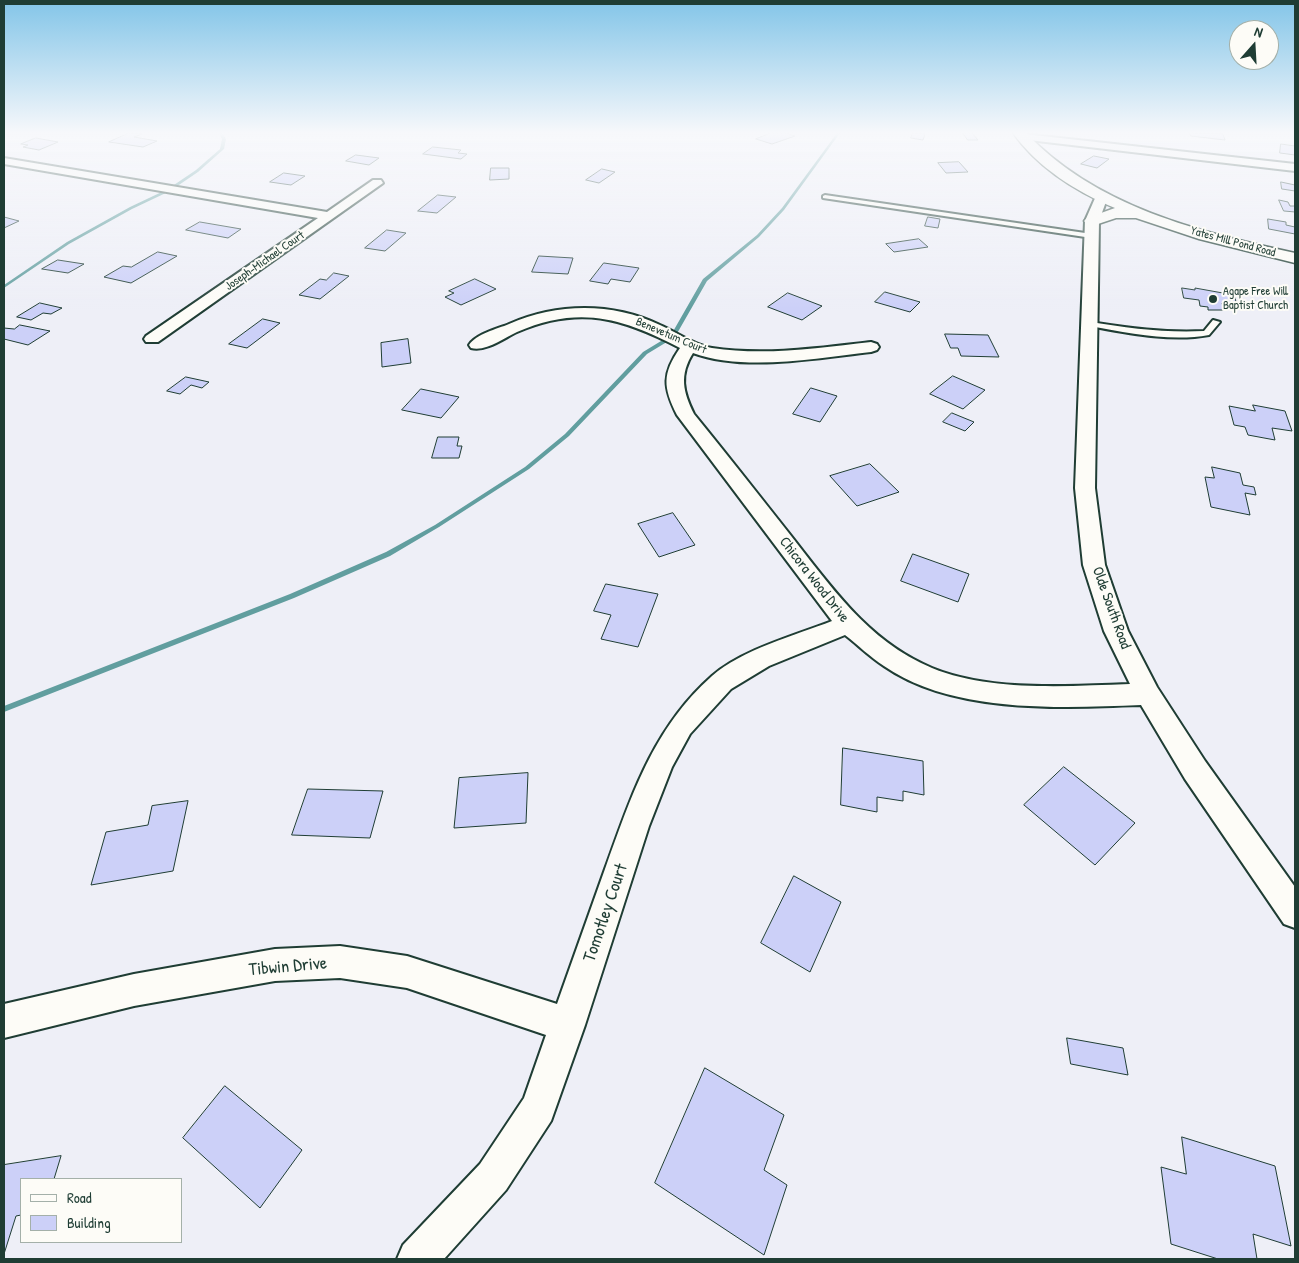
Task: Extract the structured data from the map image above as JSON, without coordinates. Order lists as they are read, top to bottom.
{
  "streets": {
    "street": [
      "Yates Mill Pond Road",
      "Joseph-Michael Court",
      "Benevetum Court",
      "Chicora Wood Drive",
      "Olde South Road",
      "Tomotley Court",
      "Tibwin Drive"
    ]
  },
  "crossings": [
    ["Yates Mill Pond Road", "Olde South Road"],
    ["Benevetum Court", "Chicora Wood Drive"],
    ["Chicora Wood Drive", "Olde South Road"],
    ["Chicora Wood Drive", "Tomotley Court"],
    ["Tomotley Court", "Tibwin Drive"]
  ],
  "places": ["Agape Free Will Baptist Church"],
  "legend": ["Road", "Building"],
  "north": "top"
}
